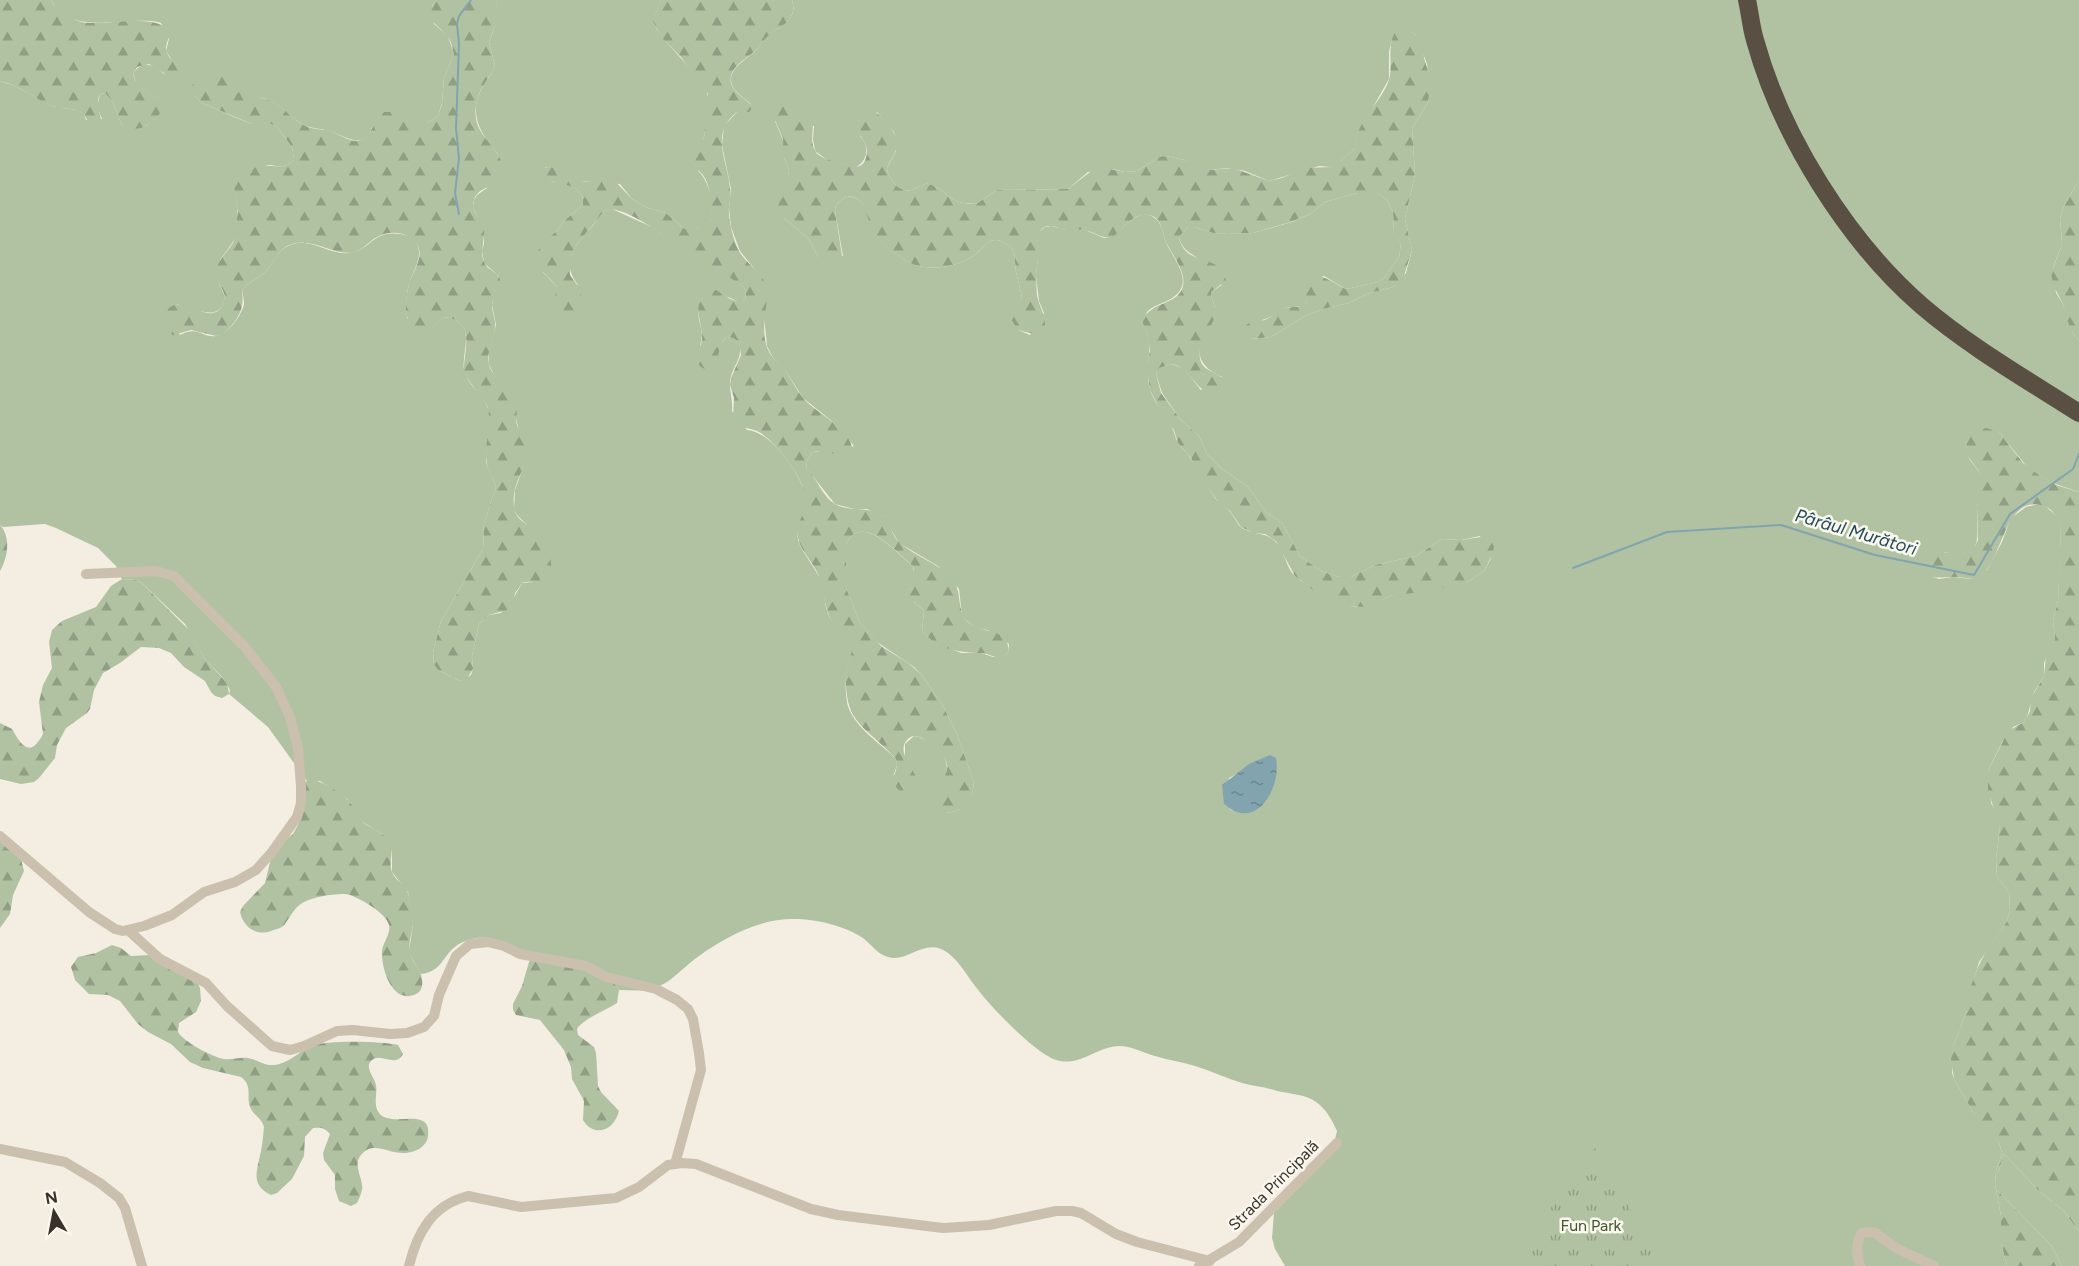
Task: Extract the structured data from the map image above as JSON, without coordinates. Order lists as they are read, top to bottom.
{
  "streets": {
    "street": ["Strada Principală"]
  },
  "water": ["Pârâul Murători"],
  "parks": ["Fun Park"],
  "north": "top"
}
